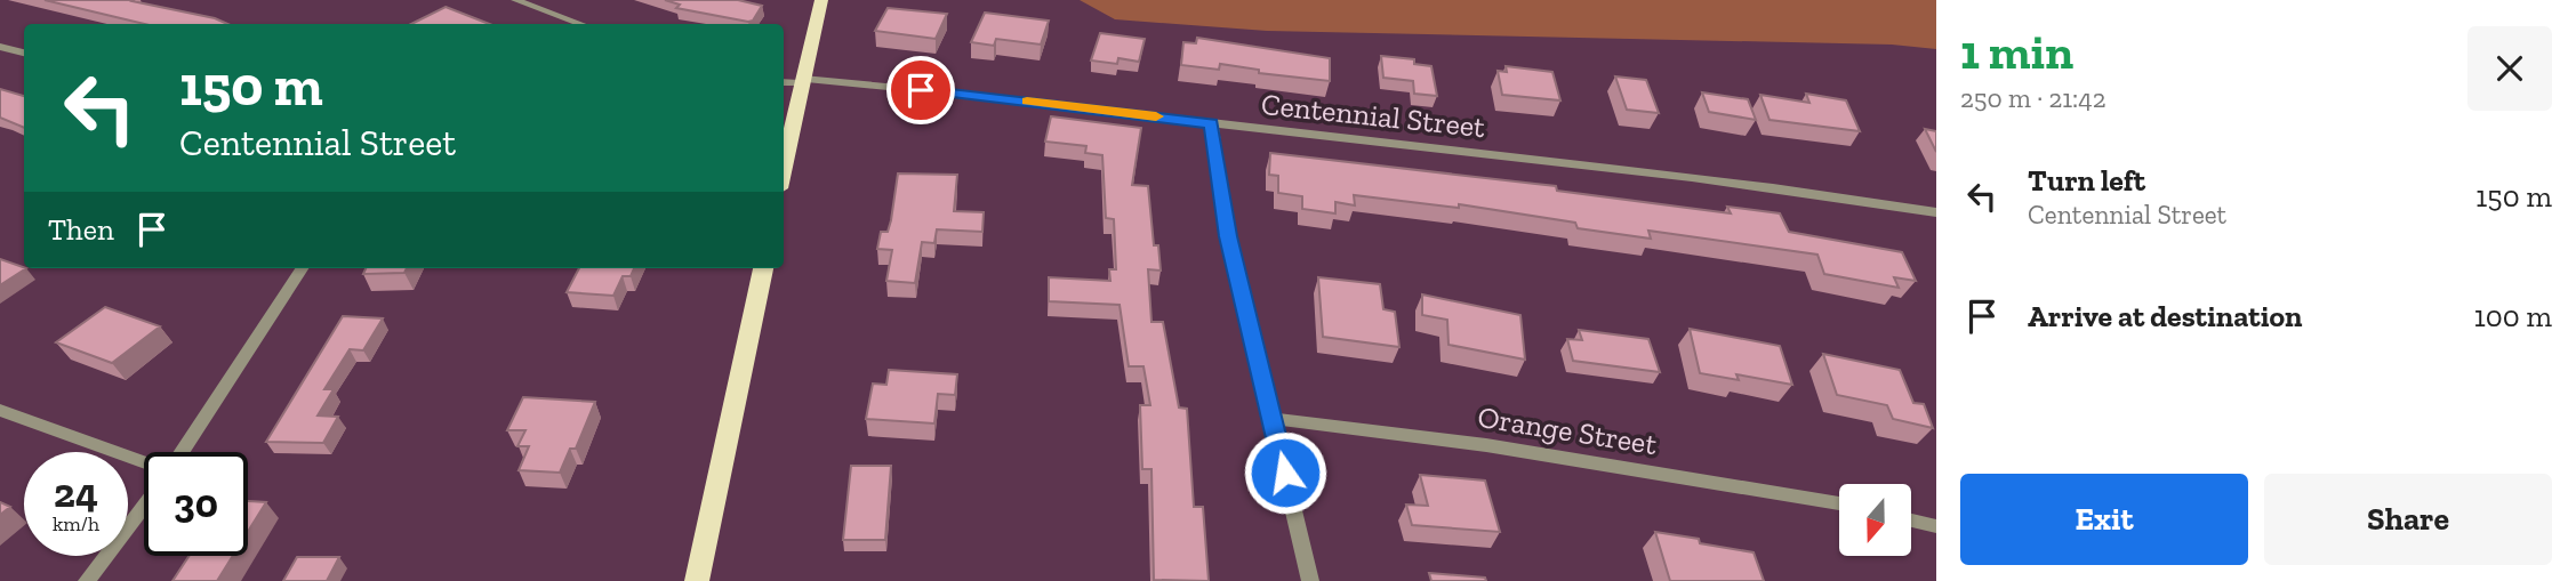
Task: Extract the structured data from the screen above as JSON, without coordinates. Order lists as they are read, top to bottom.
{
  "streets": {
    "street": ["Centennial Street", "Orange Street"]
  },
  "north": "bottom",
  "page": {
    "heading": ["1 min", "250 m · 21:42"],
    "turn": ["150 m", "Centennial Street"],
    "list": [
      {
        "name": "Turn left",
        "note": "Centennial Street",
        "value": "150 m"
      },
      {
        "name": "Arrive at destination",
        "value": "100 m"
      }
    ],
    "then": "Then",
    "speed": "24 km/h",
    "limit": "30",
    "buttons": ["Exit", "Share"]
  }
}
